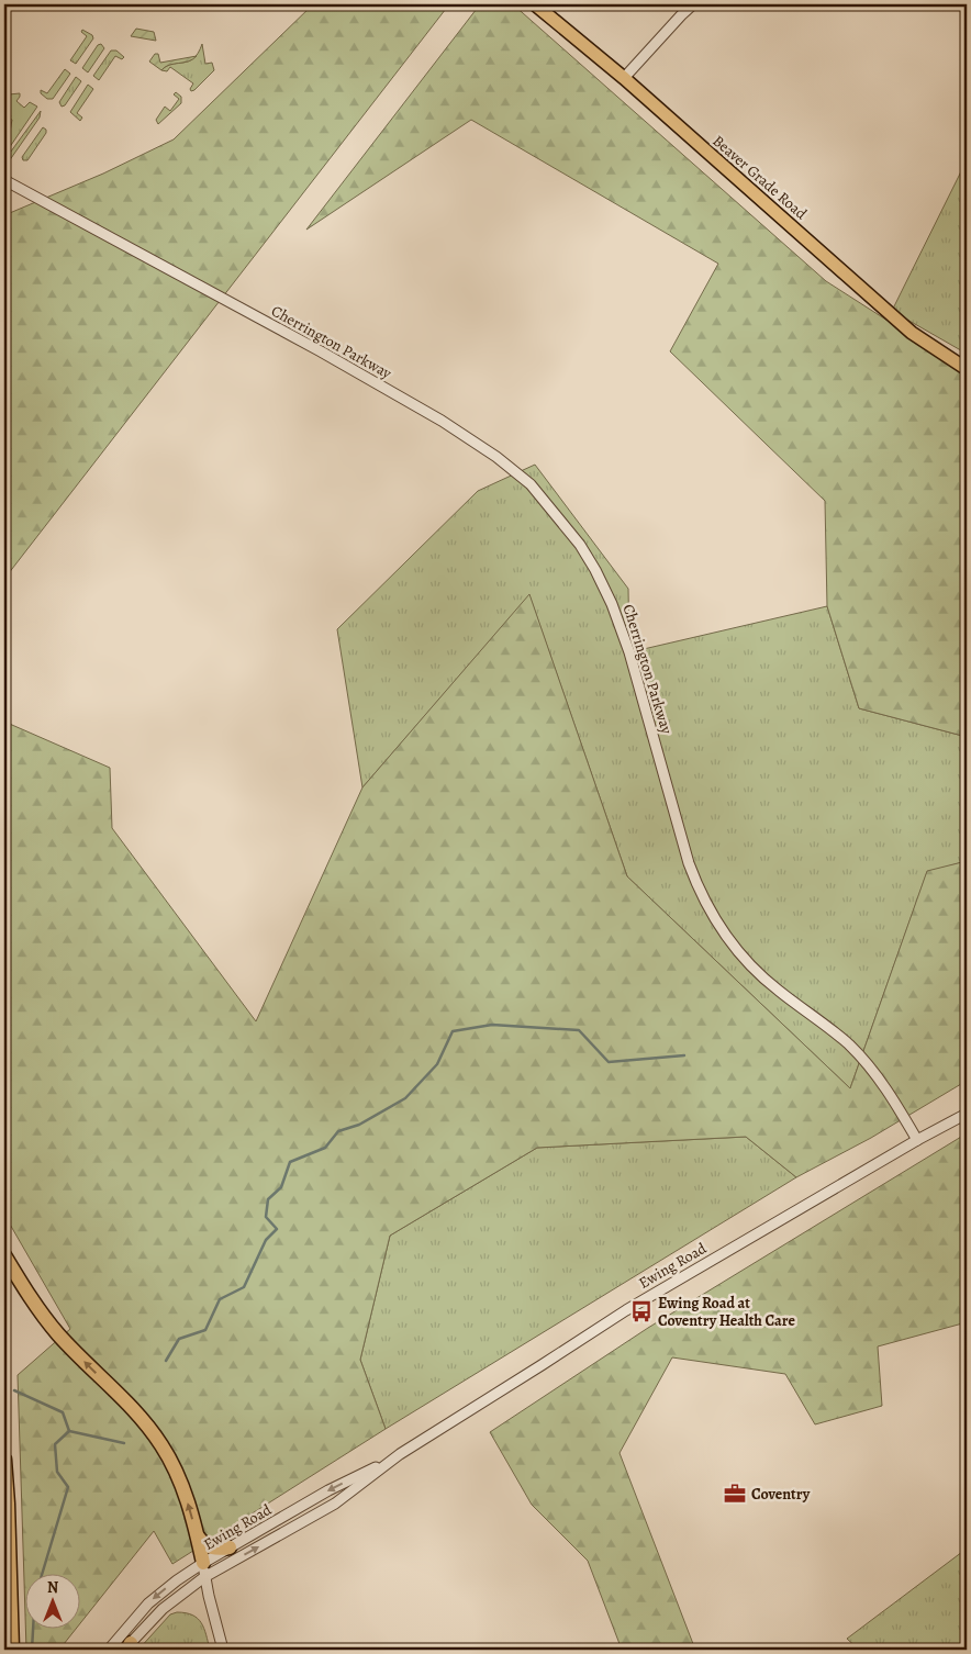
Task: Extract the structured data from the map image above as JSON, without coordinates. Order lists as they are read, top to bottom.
{
  "streets": {
    "main road": ["Beaver Grade Road"],
    "street": ["Cherrington Parkway", "Ewing Road"]
  },
  "crossings": [
    ["Cherrington Parkway", "Ewing Road"]
  ],
  "places": {
    "bus stop": ["Ewing Road at Coventry Health Care"],
    "office": ["Coventry"]
  },
  "north": "top"
}
